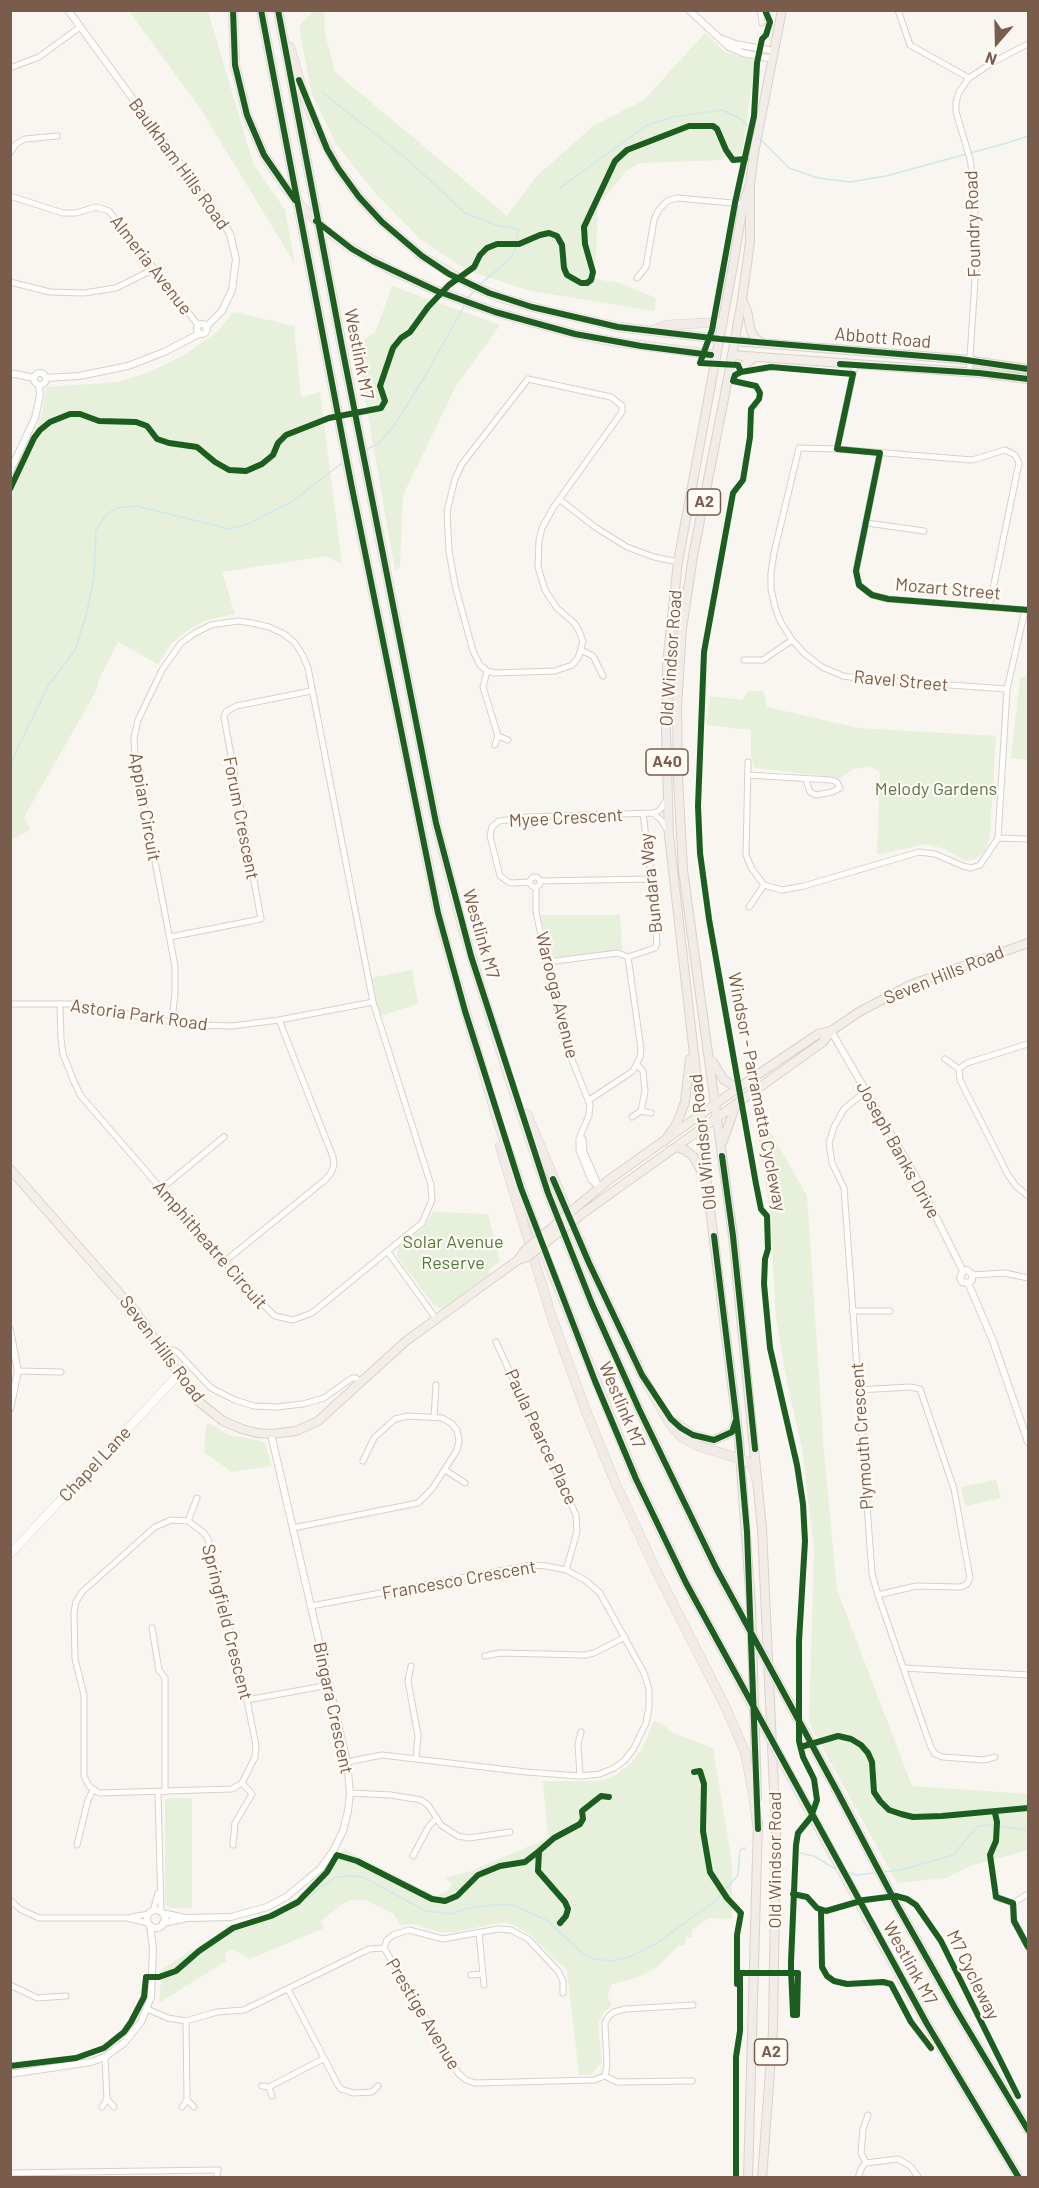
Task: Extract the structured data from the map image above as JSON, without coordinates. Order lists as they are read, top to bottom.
{
  "streets": {
    "highway": [
      "Abbott Road",
      "Westlink M7",
      "A2",
      "Old Windsor Road",
      "A40"
    ],
    "main road": ["Seven Hills Road", "Chapel Lane"],
    "street": [
      "Baulkham Hills Road",
      "Foundry Road",
      "Almeria Avenue",
      "Mozart Street",
      "Ravel Street",
      "Appian Circuit",
      "Forum Crescent",
      "Myee Crescent",
      "Bundara Way",
      "Warooga Avenue",
      "Astoria Park Road",
      "Joseph Banks Drive",
      "Amphitheatre Circuit",
      "Plymouth Crescent",
      "Paula Pearce Place",
      "Francesco Crescent",
      "Springfield Crescent",
      "Bingara Crescent",
      "Prestige Avenue"
    ],
    "cycle path": ["Windsor - Parramatta Cycleway", "M7 Cycleway"]
  },
  "crossings": [
    ["Baulkham Hills Road", "Almeria Avenue"],
    ["Foundry Road", "Abbott Road"],
    ["Abbott Road", "Old Windsor Road"],
    ["Old Windsor Road", "Seven Hills Road"],
    ["Appian Circuit", "Forum Crescent"],
    ["Appian Circuit", "Astoria Park Road"],
    ["Appian Circuit", "Amphitheatre Circuit"],
    ["Myee Crescent", "Bundara Way"],
    ["Myee Crescent", "Warooga Avenue"],
    ["Bundara Way", "Warooga Avenue"],
    ["Seven Hills Road", "Joseph Banks Drive"],
    ["Seven Hills Road", "Chapel Lane"],
    ["Seven Hills Road", "Bingara Crescent"],
    ["Astoria Park Road", "Amphitheatre Circuit"],
    ["Joseph Banks Drive", "Plymouth Crescent"],
    ["Paula Pearce Place", "Francesco Crescent"],
    ["Francesco Crescent", "Bingara Crescent"]
  ],
  "parks": ["Melody Gardens", "Solar Avenue Reserve"],
  "north": "bottom"
}
